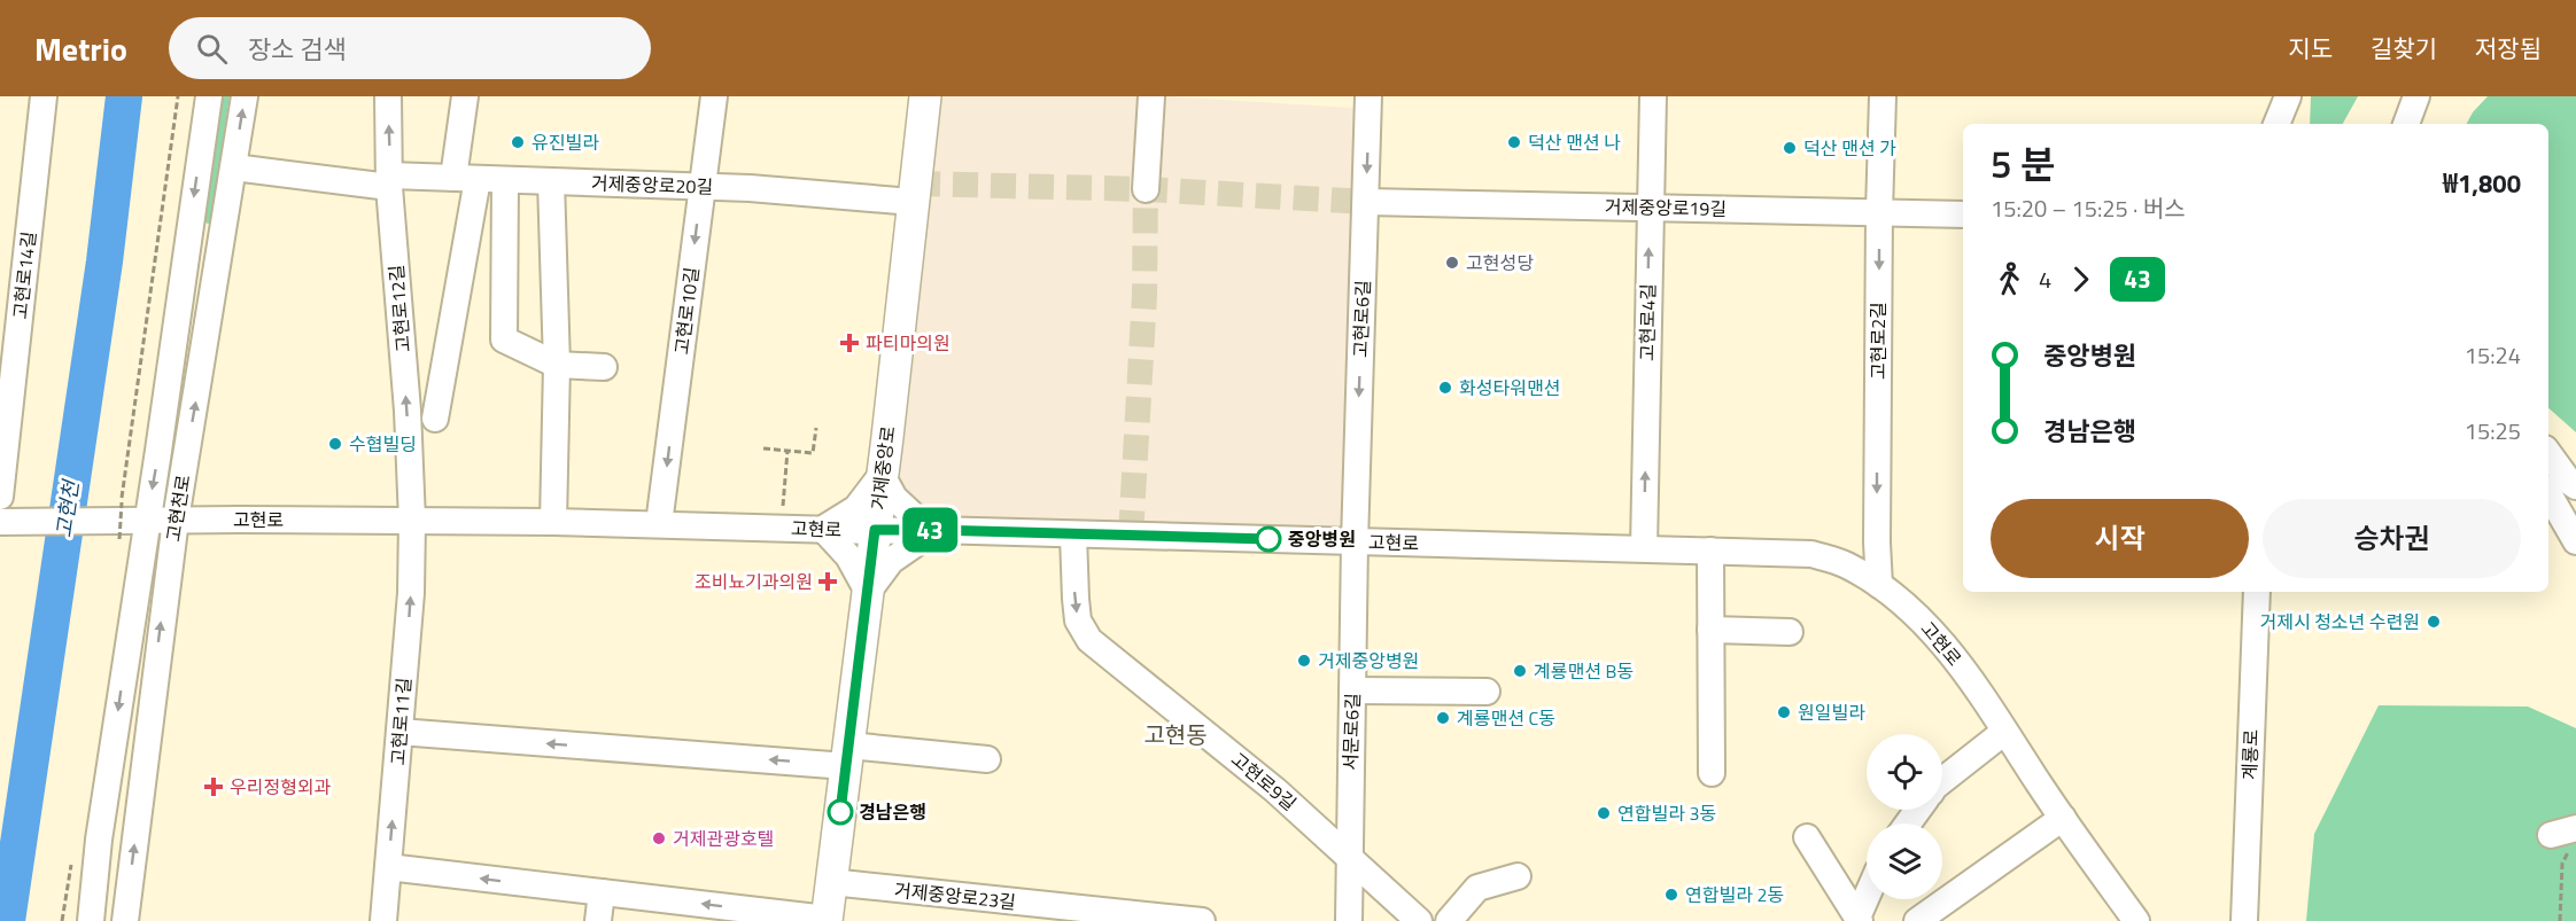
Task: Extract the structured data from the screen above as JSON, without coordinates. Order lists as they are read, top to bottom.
{
  "streets": {
    "main road": ["거제중앙로"],
    "street": [
      "거제중앙로20길",
      "거제중앙로19길",
      "고현로14길",
      "고현로12길",
      "고현로10길",
      "고현로6길",
      "고현로4길",
      "고현로2길",
      "고현천로",
      "고현로",
      "고현로11길",
      "서문로6길",
      "계룡로",
      "고현로9길",
      "거제중앙로23길"
    ]
  },
  "crossings": [
    ["거제중앙로20길", "고현로12길"],
    ["거제중앙로20길", "고현로10길"],
    ["거제중앙로20길", "거제중앙로"],
    ["거제중앙로20길", "고현천로"],
    ["거제중앙로19길", "고현로6길"],
    ["거제중앙로19길", "고현로4길"],
    ["거제중앙로19길", "고현로2길"],
    ["고현로12길", "고현로"],
    ["고현로12길", "고현로11길"],
    ["고현로10길", "고현로"],
    ["고현로6길", "고현로"],
    ["고현로6길", "서문로6길"],
    ["고현로4길", "고현로"],
    ["고현로2길", "고현로"],
    ["거제중앙로", "고현로"],
    ["거제중앙로", "거제중앙로23길"],
    ["고현천로", "고현로"],
    ["고현로", "고현로11길"],
    ["고현로", "서문로6길"],
    ["고현로", "고현로9길"],
    ["서문로6길", "고현로9길"]
  ],
  "one_way": [
    "고현로6길",
    "고현로4길",
    "고현로2길",
    "고현로11길",
    "고현로9길"
  ],
  "districts": ["고현동"],
  "water": ["고현천"],
  "places": {
    "other": [
      "유진빌라",
      "덕산 맨션 나",
      "덕산 맨션 가",
      "고현성당",
      "화성타워맨션",
      "수협빌딩",
      "중앙병원",
      "거제시 청소년 수련원",
      "거제중앙병원",
      "계룡맨션 B동",
      "원일빌라",
      "계룡맨션 C동",
      "경남은행",
      "연합빌라 3동",
      "거제관광호텔",
      "연합빌라 2동"
    ],
    "health": ["파티마의원", "조비뇨기과의원", "우리정형외과"]
  },
  "lines": ["bus line 43"],
  "page": {
    "header": "Metrio",
    "search": "장소 검색",
    "nav": ["지도", "길찾기", "저장됨"],
    "on_map": "43",
    "heading": ["5 분", "15:20 – 15:25 · 버스", "₩1,800"],
    "legs": ["4", "43"],
    "list": [
      {
        "name": "중앙병원",
        "value": "15:24"
      },
      {
        "name": "경남은행",
        "value": "15:25"
      }
    ],
    "buttons": ["시작", "승차권"]
  }
}
